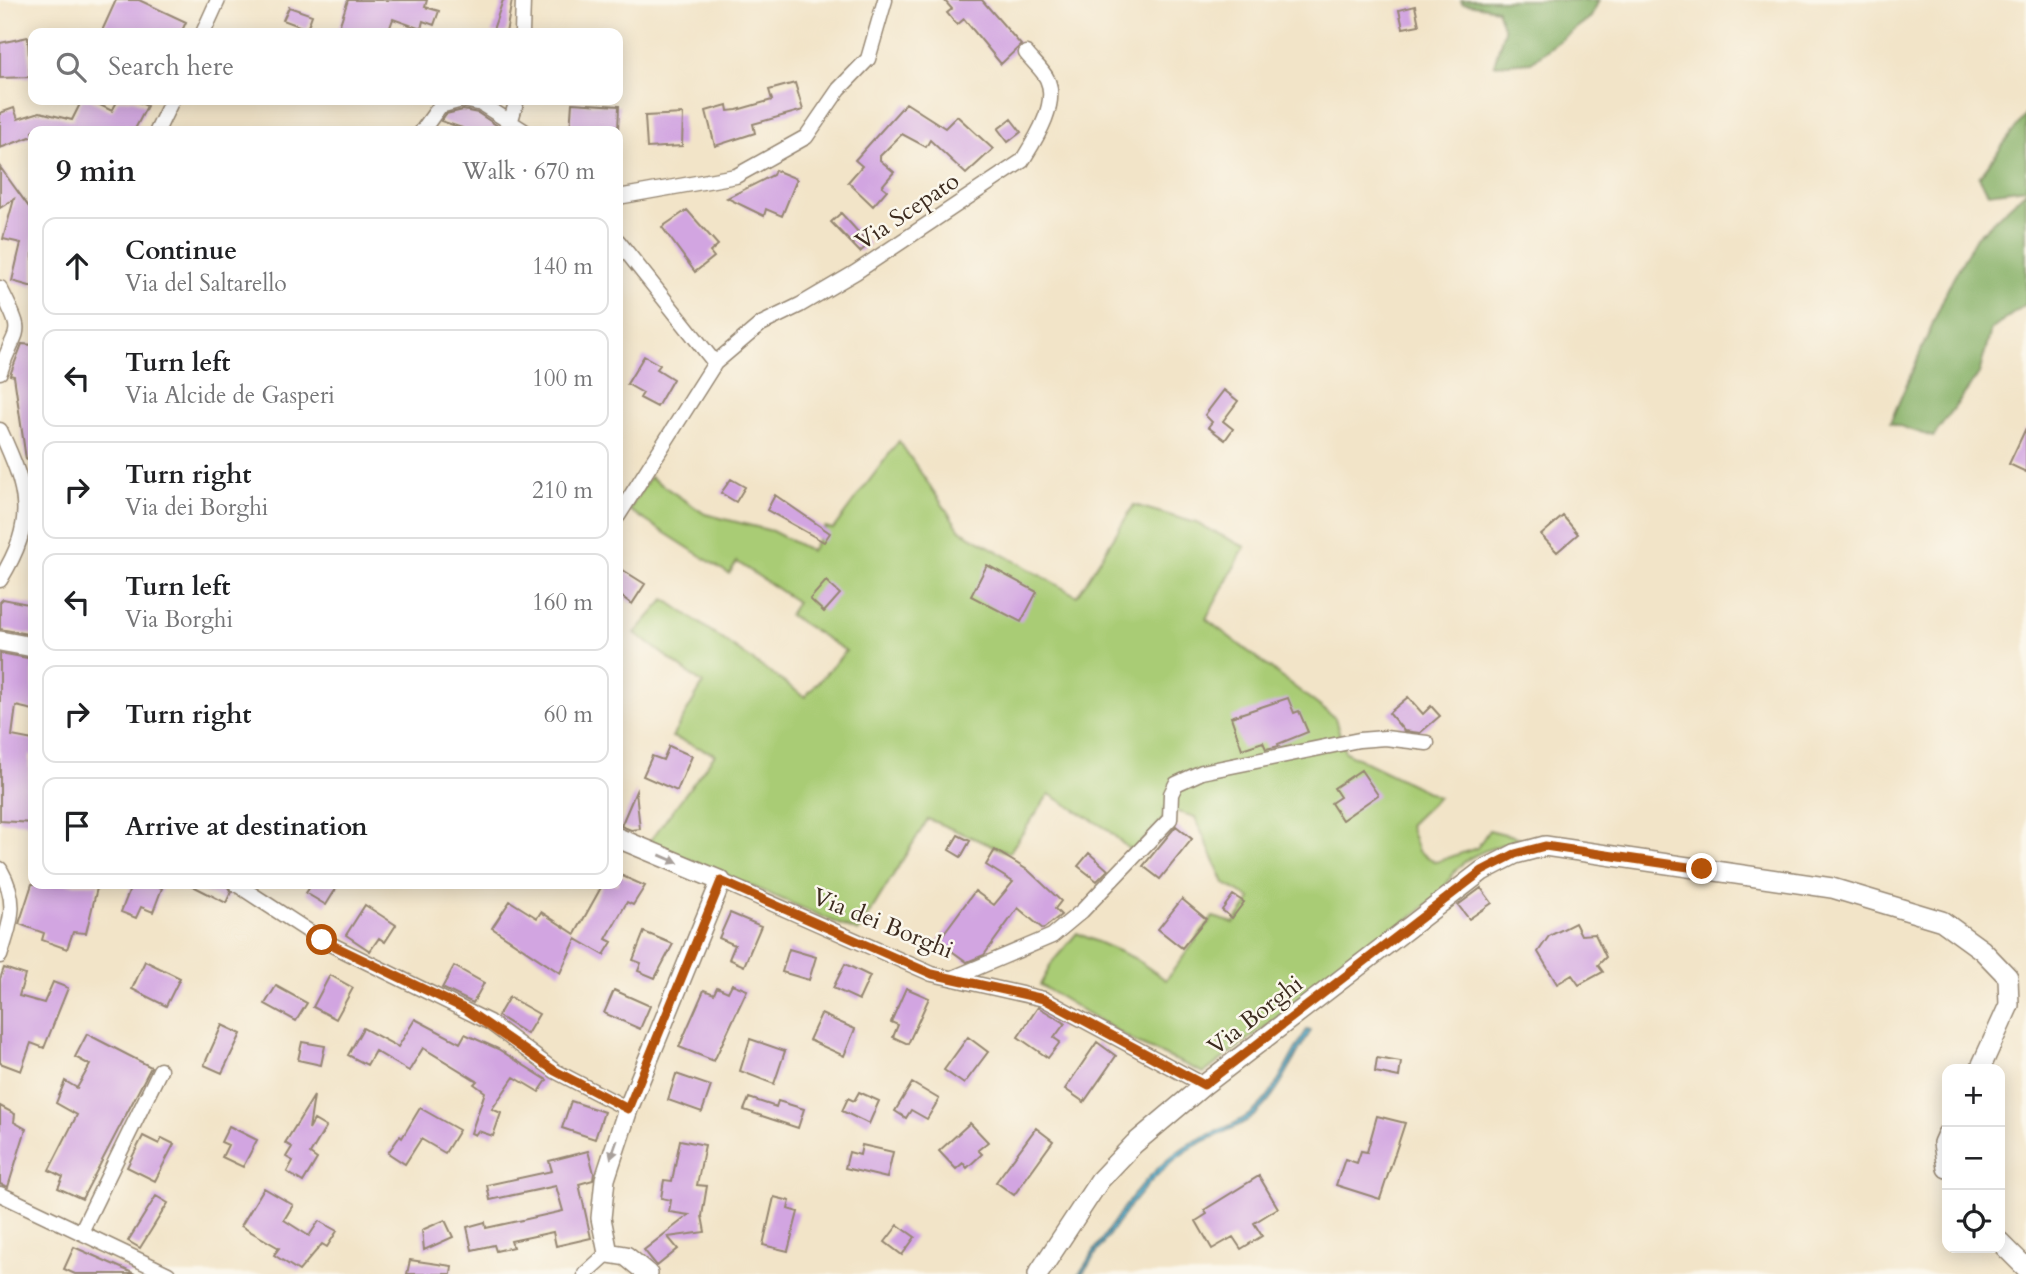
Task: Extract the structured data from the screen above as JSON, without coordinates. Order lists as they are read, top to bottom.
{
  "streets": {
    "main road": ["Via dei Borghi", "Via Borghi"],
    "street": ["Via Scepato"]
  },
  "crossings": [
    ["Via dei Borghi", "Via Borghi"]
  ],
  "page": {
    "search": "Search here",
    "heading": ["9 min", "Walk · 670 m"],
    "list": [
      ["Continue", "Via del Saltarello", "140 m"],
      ["Turn left", "Via Alcide de Gasperi", "100 m"],
      ["Turn right", "Via dei Borghi", "210 m"],
      ["Turn left", "Via Borghi", "160 m"],
      ["Turn right", "60 m"],
      "Arrive at destination"
    ],
    "map_buttons": ["+", "−"]
  }
}
